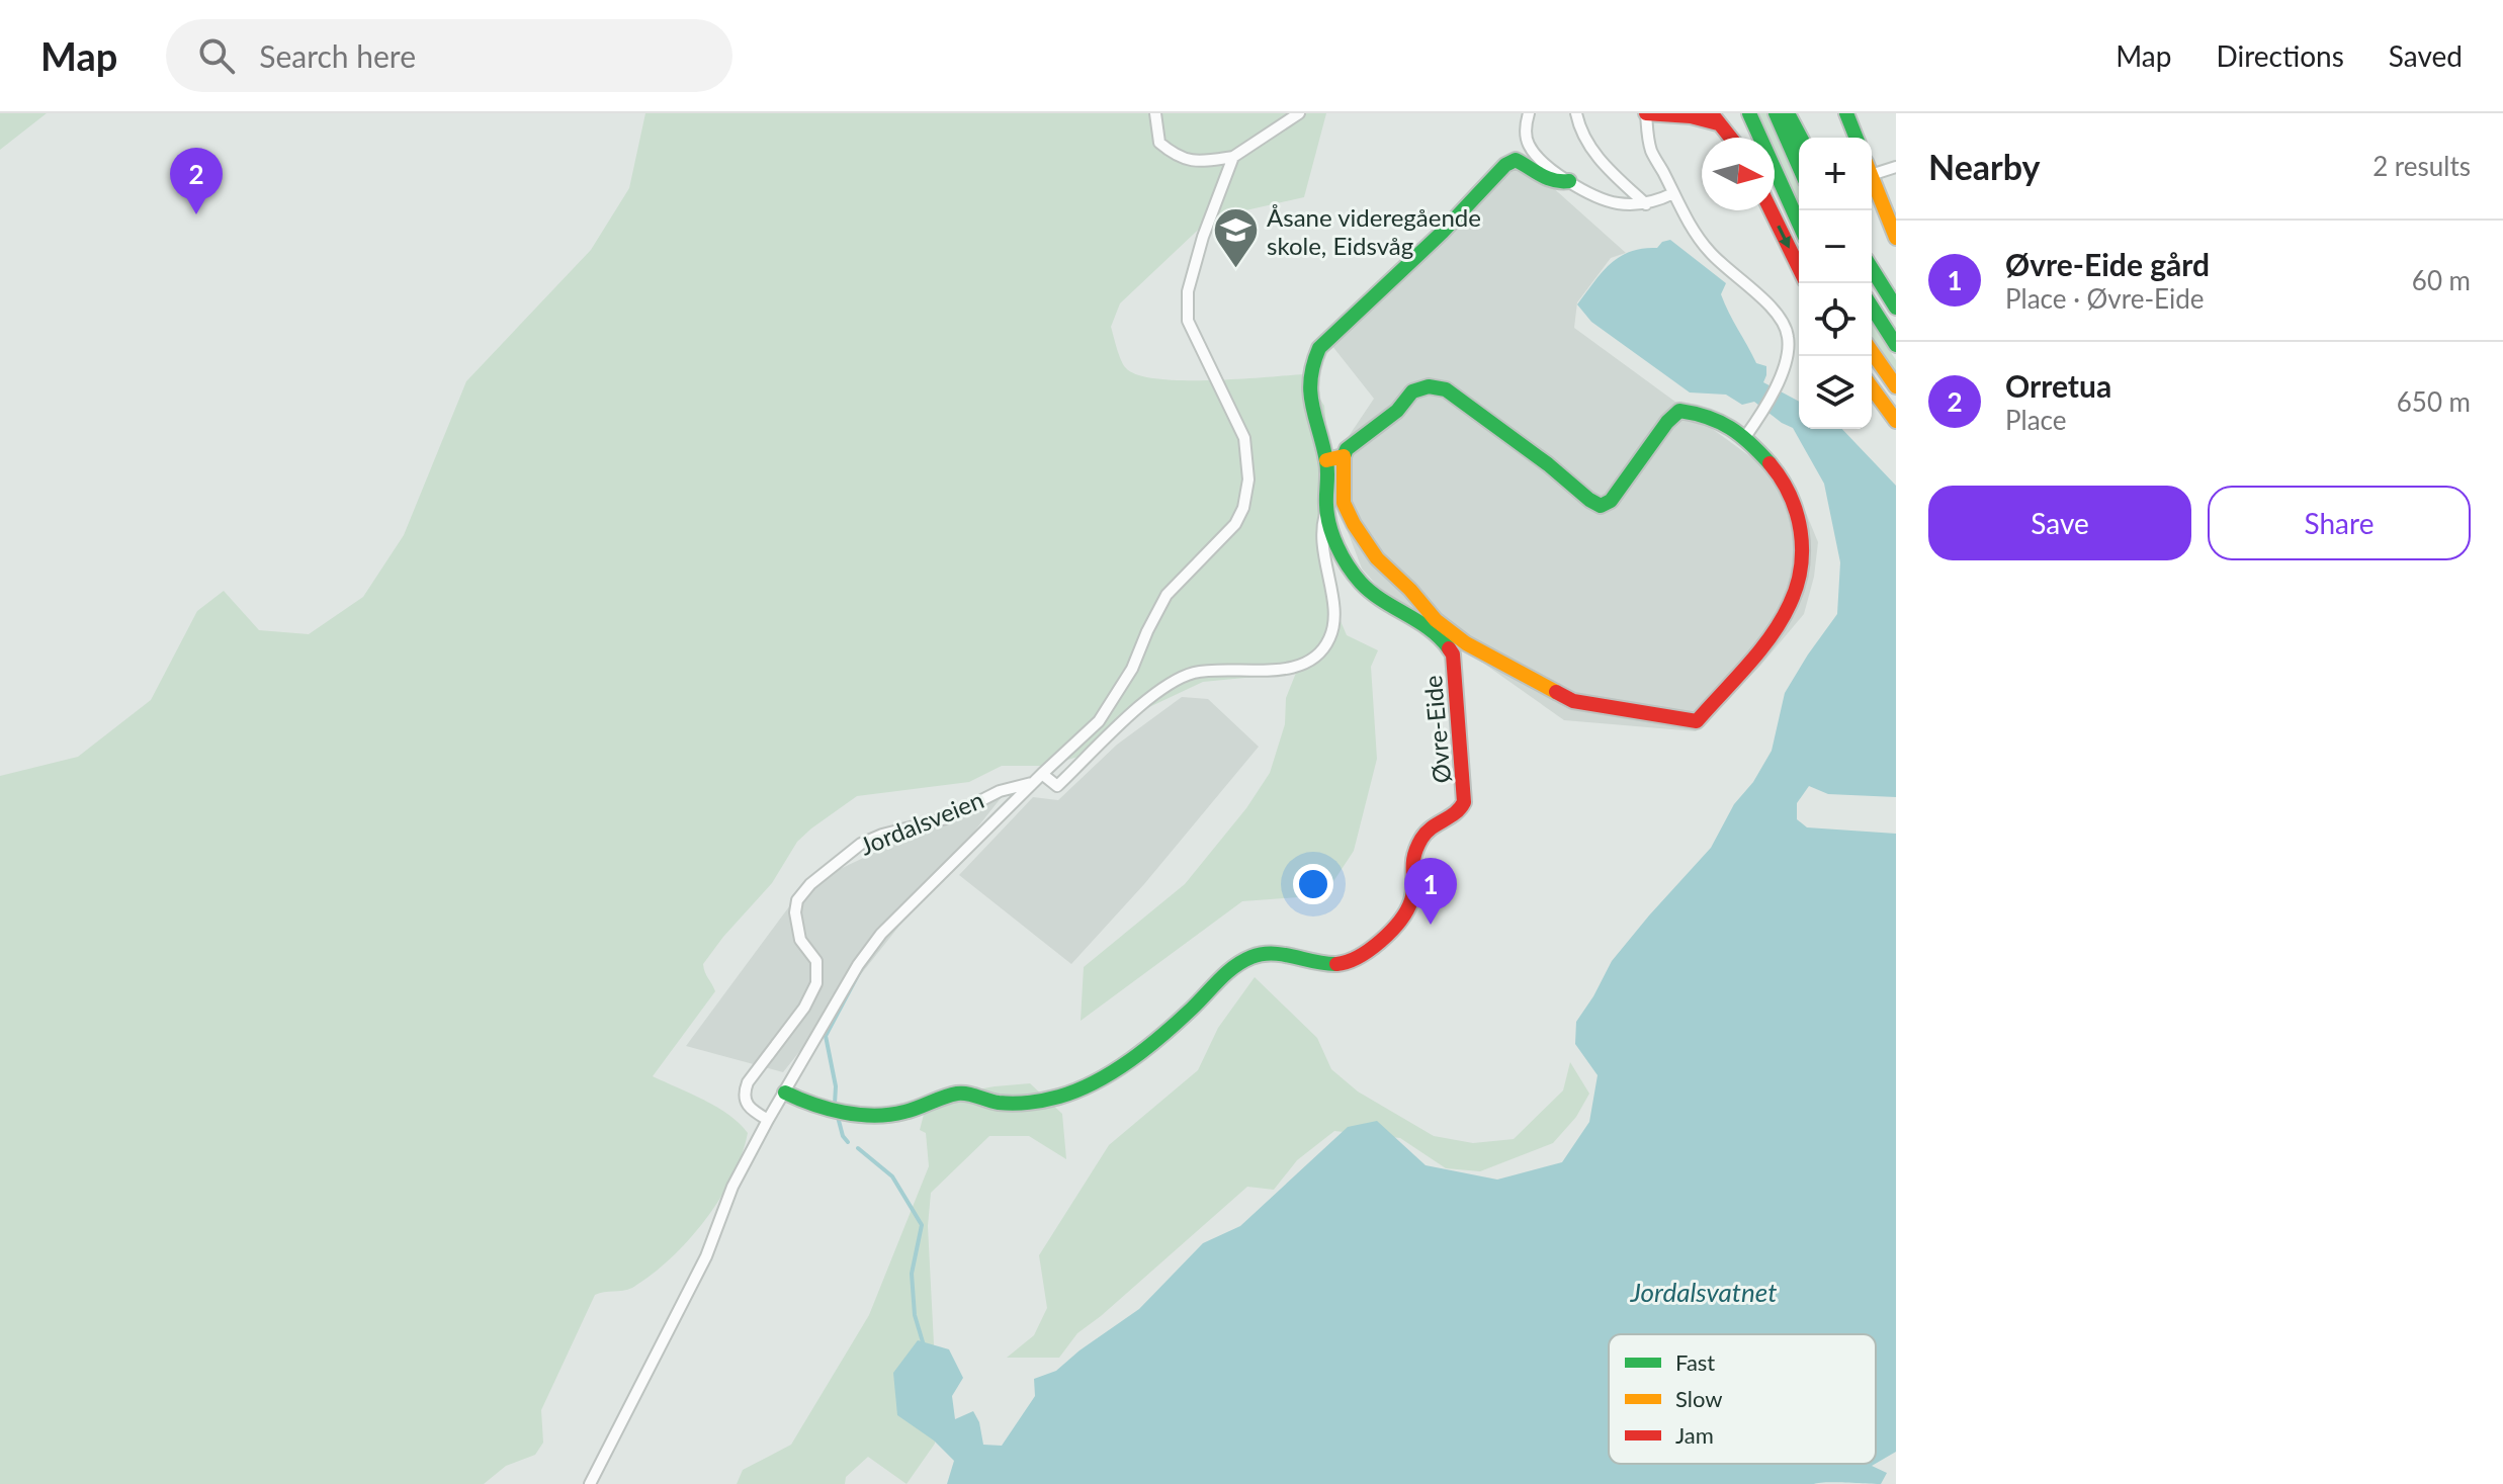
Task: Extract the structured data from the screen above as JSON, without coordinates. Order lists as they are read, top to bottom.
{
  "streets": {
    "main road": ["Øvre-Eide"],
    "street": ["Jordalsveien"]
  },
  "crossings": [
    ["Øvre-Eide", "Jordalsveien"]
  ],
  "water": ["Jordalsvatnet"],
  "places": {
    "school or university": ["Åsane videregående skole, Eidsvåg"]
  },
  "legend": ["Fast", "Slow", "Jam"],
  "north": "right",
  "page": {
    "header": "Map",
    "search": "Search here",
    "nav": ["Map", "Directions", "Saved"],
    "heading": ["Nearby", "2 results"],
    "map_buttons": ["+", "−"],
    "pins": ["2", "1"],
    "list": [
      {
        "mark": "1",
        "name": "Øvre-Eide gård",
        "note": "Place · Øvre-Eide",
        "value": "60 m"
      },
      {
        "mark": "2",
        "name": "Orretua",
        "note": "Place",
        "value": "650 m"
      }
    ],
    "buttons": ["Save", "Share"]
  }
}
